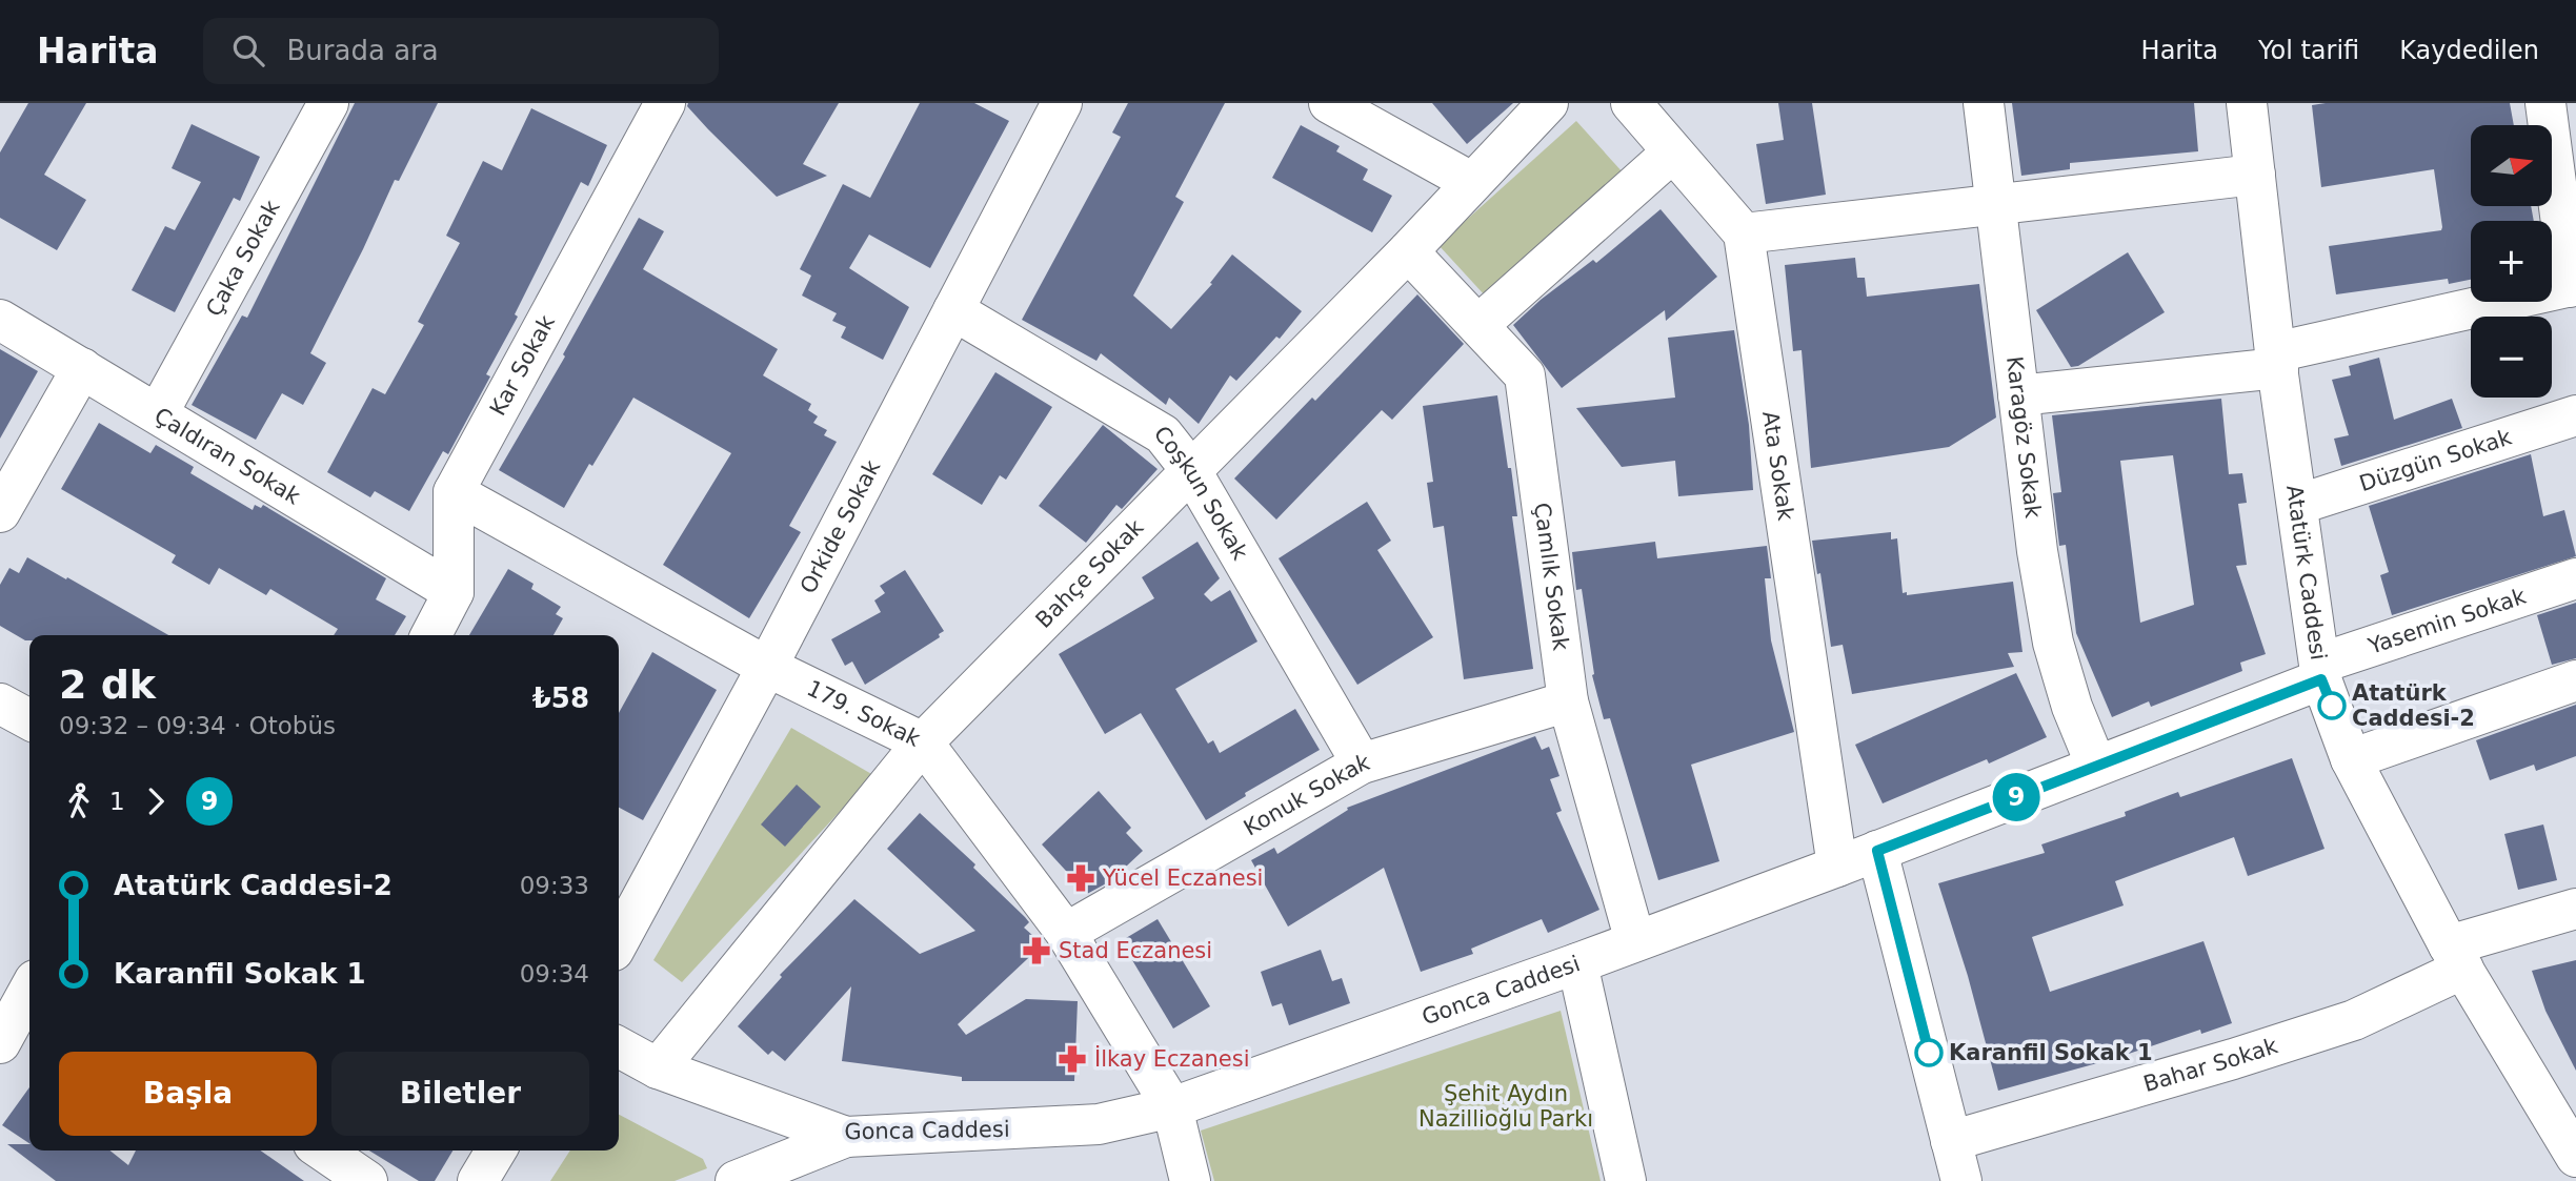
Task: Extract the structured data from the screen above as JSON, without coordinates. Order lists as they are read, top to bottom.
{
  "streets": {
    "street": [
      "Çaka Sokak",
      "Kar Sokak",
      "Karagöz Sokak",
      "Çaldıran Sokak",
      "Düzgün Sokak",
      "Ata Sokak",
      "Coşkun Sokak",
      "Orkide Sokak",
      "Bahçe Sokak",
      "Atatürk Caddesi",
      "Çamlık Sokak",
      "Yasemin Sokak",
      "179. Sokak",
      "Konuk Sokak",
      "Gonca Caddesi",
      "Bahar Sokak"
    ]
  },
  "crossings": [
    ["Çaka Sokak", "Çaldıran Sokak"],
    ["Kar Sokak", "Çaldıran Sokak"],
    ["Kar Sokak", "179. Sokak"],
    ["Karagöz Sokak", "Gonca Caddesi"],
    ["Düzgün Sokak", "Atatürk Caddesi"],
    ["Ata Sokak", "Gonca Caddesi"],
    ["Coşkun Sokak", "Orkide Sokak"],
    ["Coşkun Sokak", "Bahçe Sokak"],
    ["Coşkun Sokak", "Konuk Sokak"],
    ["Orkide Sokak", "179. Sokak"],
    ["Bahçe Sokak", "Çamlık Sokak"],
    ["Bahçe Sokak", "179. Sokak"],
    ["Bahçe Sokak", "Gonca Caddesi"],
    ["Atatürk Caddesi", "Yasemin Sokak"],
    ["Atatürk Caddesi", "Gonca Caddesi"],
    ["Atatürk Caddesi", "Bahar Sokak"],
    ["Çamlık Sokak", "Konuk Sokak"],
    ["Çamlık Sokak", "Gonca Caddesi"],
    ["Yasemin Sokak", "Gonca Caddesi"],
    ["179. Sokak", "Konuk Sokak"],
    ["179. Sokak", "Gonca Caddesi"]
  ],
  "parks": ["Şehit Aydın Nazillioğlu Parkı"],
  "places": {
    "other": ["Atatürk Caddesi-2", "Karanfil Sokak 1"],
    "pharmacy": ["Yücel Eczanesi", "Stad Eczanesi", "İlkay Eczanesi"]
  },
  "lines": ["bus line 9"],
  "north": "right",
  "page": {
    "header": "Harita",
    "search": "Burada ara",
    "nav": ["Harita", "Yol tarifi", "Kaydedilen"],
    "on_map": "9",
    "map_buttons": ["+", "−"],
    "heading": ["2 dk", "09:32 – 09:34 · Otobüs", "₺58"],
    "legs": ["1", "9"],
    "list": [
      {
        "name": "Atatürk Caddesi-2",
        "value": "09:33"
      },
      {
        "name": "Karanfil Sokak 1",
        "value": "09:34"
      }
    ],
    "buttons": ["Başla", "Biletler"]
  }
}
